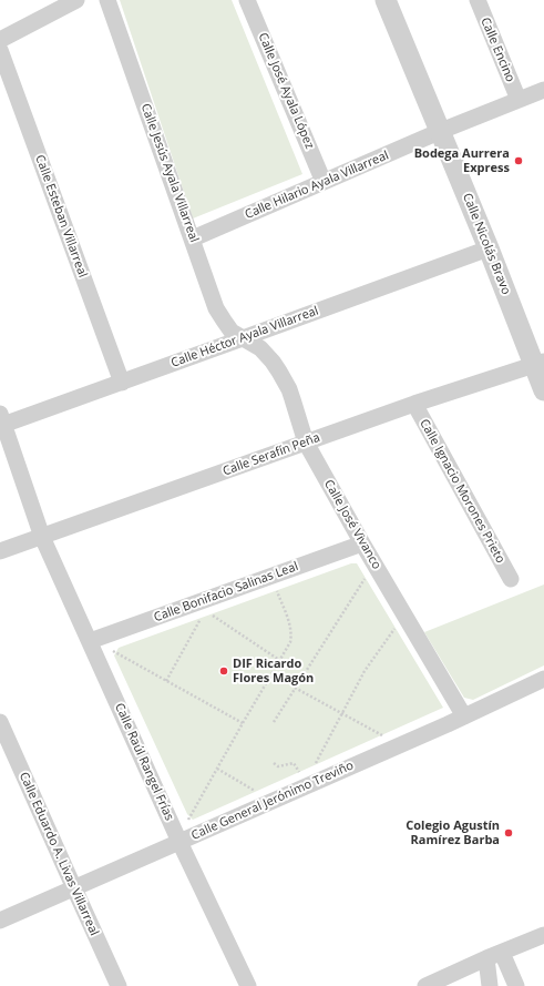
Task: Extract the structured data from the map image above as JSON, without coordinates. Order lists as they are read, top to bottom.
{
  "streets": {
    "street": [
      "Calle Encino",
      "Calle José Ayala López",
      "Calle Jesús Ayala Villarreal",
      "Calle Hilario Ayala Villarreal",
      "Calle Esteban Villarreal",
      "Calle Nicolás Bravo",
      "Calle Héctor Ayala Villarreal",
      "Calle Serafín Peña",
      "Calle Ignacio Morones Prieto",
      "Calle José Vivanco",
      "Calle Bonifacio Salinas Leal",
      "Calle Raúl Rangel Frías",
      "Calle General Jerónimo Treviño",
      "Calle Eduardo A. Livas Villarreal"
    ]
  },
  "crossings": [
    ["Calle Encino", "Calle Hilario Ayala Villarreal"],
    ["Calle José Ayala López", "Calle Hilario Ayala Villarreal"],
    ["Calle Jesús Ayala Villarreal", "Calle Hilario Ayala Villarreal"],
    ["Calle Jesús Ayala Villarreal", "Calle Héctor Ayala Villarreal"],
    ["Calle Jesús Ayala Villarreal", "Calle José Vivanco"],
    ["Calle Hilario Ayala Villarreal", "Calle Nicolás Bravo"],
    ["Calle Esteban Villarreal", "Calle Héctor Ayala Villarreal"],
    ["Calle Nicolás Bravo", "Calle Héctor Ayala Villarreal"],
    ["Calle Nicolás Bravo", "Calle Serafín Peña"],
    ["Calle Héctor Ayala Villarreal", "Calle José Vivanco"],
    ["Calle Héctor Ayala Villarreal", "Calle Raúl Rangel Frías"],
    ["Calle Serafín Peña", "Calle Ignacio Morones Prieto"],
    ["Calle Serafín Peña", "Calle José Vivanco"],
    ["Calle Serafín Peña", "Calle Raúl Rangel Frías"],
    ["Calle José Vivanco", "Calle Bonifacio Salinas Leal"],
    ["Calle José Vivanco", "Calle General Jerónimo Treviño"],
    ["Calle Bonifacio Salinas Leal", "Calle Raúl Rangel Frías"],
    ["Calle Raúl Rangel Frías", "Calle General Jerónimo Treviño"],
    ["Calle General Jerónimo Treviño", "Calle Eduardo A. Livas Villarreal"]
  ],
  "places": ["Bodega Aurrera Express", "DIF Ricardo Flores Magón", "Colegio Agustín Ramírez Barba"]
}
